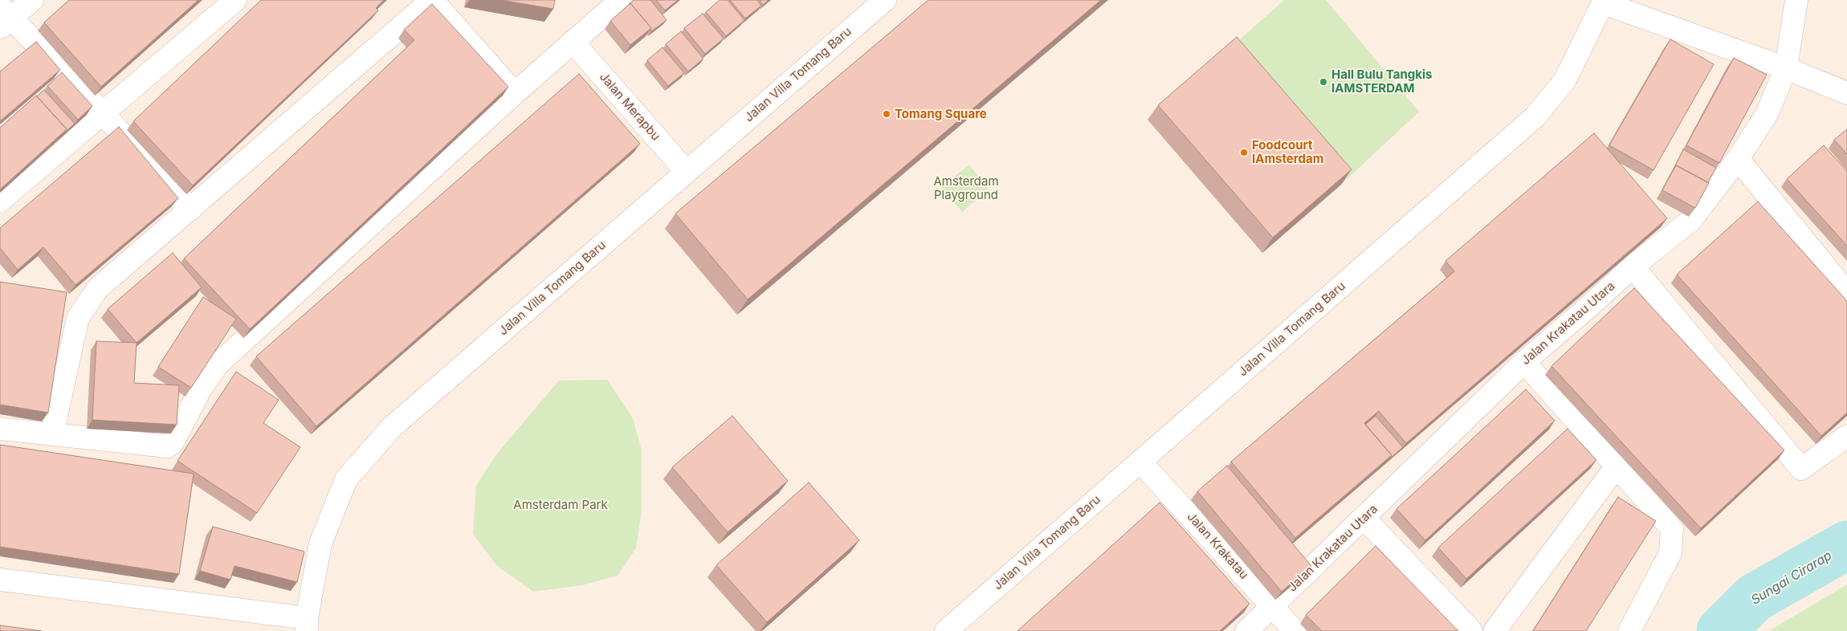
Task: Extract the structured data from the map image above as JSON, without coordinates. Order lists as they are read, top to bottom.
{
  "streets": {
    "street": [
      "Jalan Villa Tomang Baru",
      "Jalan Merapbu",
      "Jalan Krakatau Utara",
      "Jalan Krakatau"
    ]
  },
  "crossings": [
    ["Jalan Villa Tomang Baru", "Jalan Merapbu"],
    ["Jalan Villa Tomang Baru", "Jalan Krakatau"],
    ["Jalan Krakatau Utara", "Jalan Krakatau"]
  ],
  "water": ["Sungai Cirarap"],
  "parks": ["Amsterdam Playground", "Amsterdam Park"],
  "places": ["Hall Bulu Tangkis IAMSTERDAM", "Tomang Square", "Foodcourt IAmsterdam"]
}
